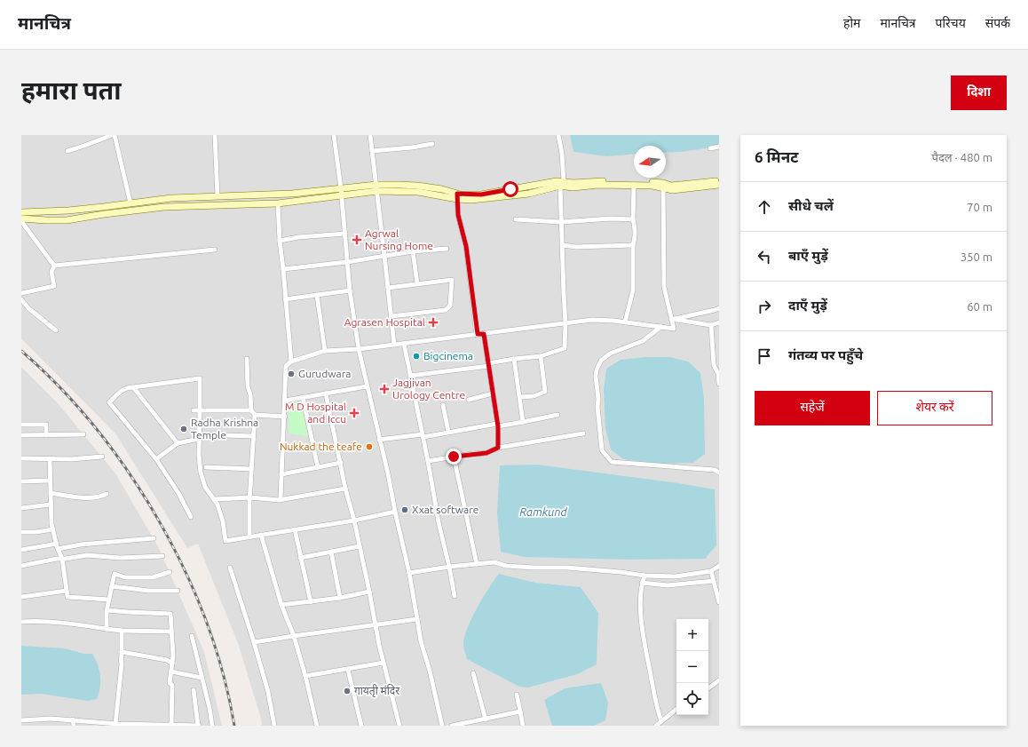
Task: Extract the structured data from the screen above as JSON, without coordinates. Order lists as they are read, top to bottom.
{
  "water": ["Ramkund"],
  "places": {
    "health": [
      "Agrwal Nursing Home",
      "Agrasen Hospital",
      "Jagjivan Urology Centre",
      "M D Hospital and Iccu"
    ],
    "other": [
      "Bigcinema",
      "Gurudwara",
      "Radha Krishna Temple",
      "Nukkad the teafe",
      "Xxat software",
      "गायतृी मंदिर"
    ]
  },
  "north": "left",
  "page": {
    "header": "मानचित्र",
    "nav": [
      "होम",
      "मानचित्र",
      "परिचय",
      "संपर्क"
    ],
    "buttons": [
      "दिशा",
      ["सहेजें", "शेयर करें"]
    ],
    "title": "हमारा पता",
    "heading": ["6 मिनट", "पैदल · 480 m"],
    "list": [
      ["सीधे चलें", "70 m"],
      ["बाएँ मुड़ें", "350 m"],
      ["दाएँ मुड़ें", "60 m"],
      "गंतव्य पर पहुँचे"
    ],
    "map_buttons": ["+", "−"]
  }
}
